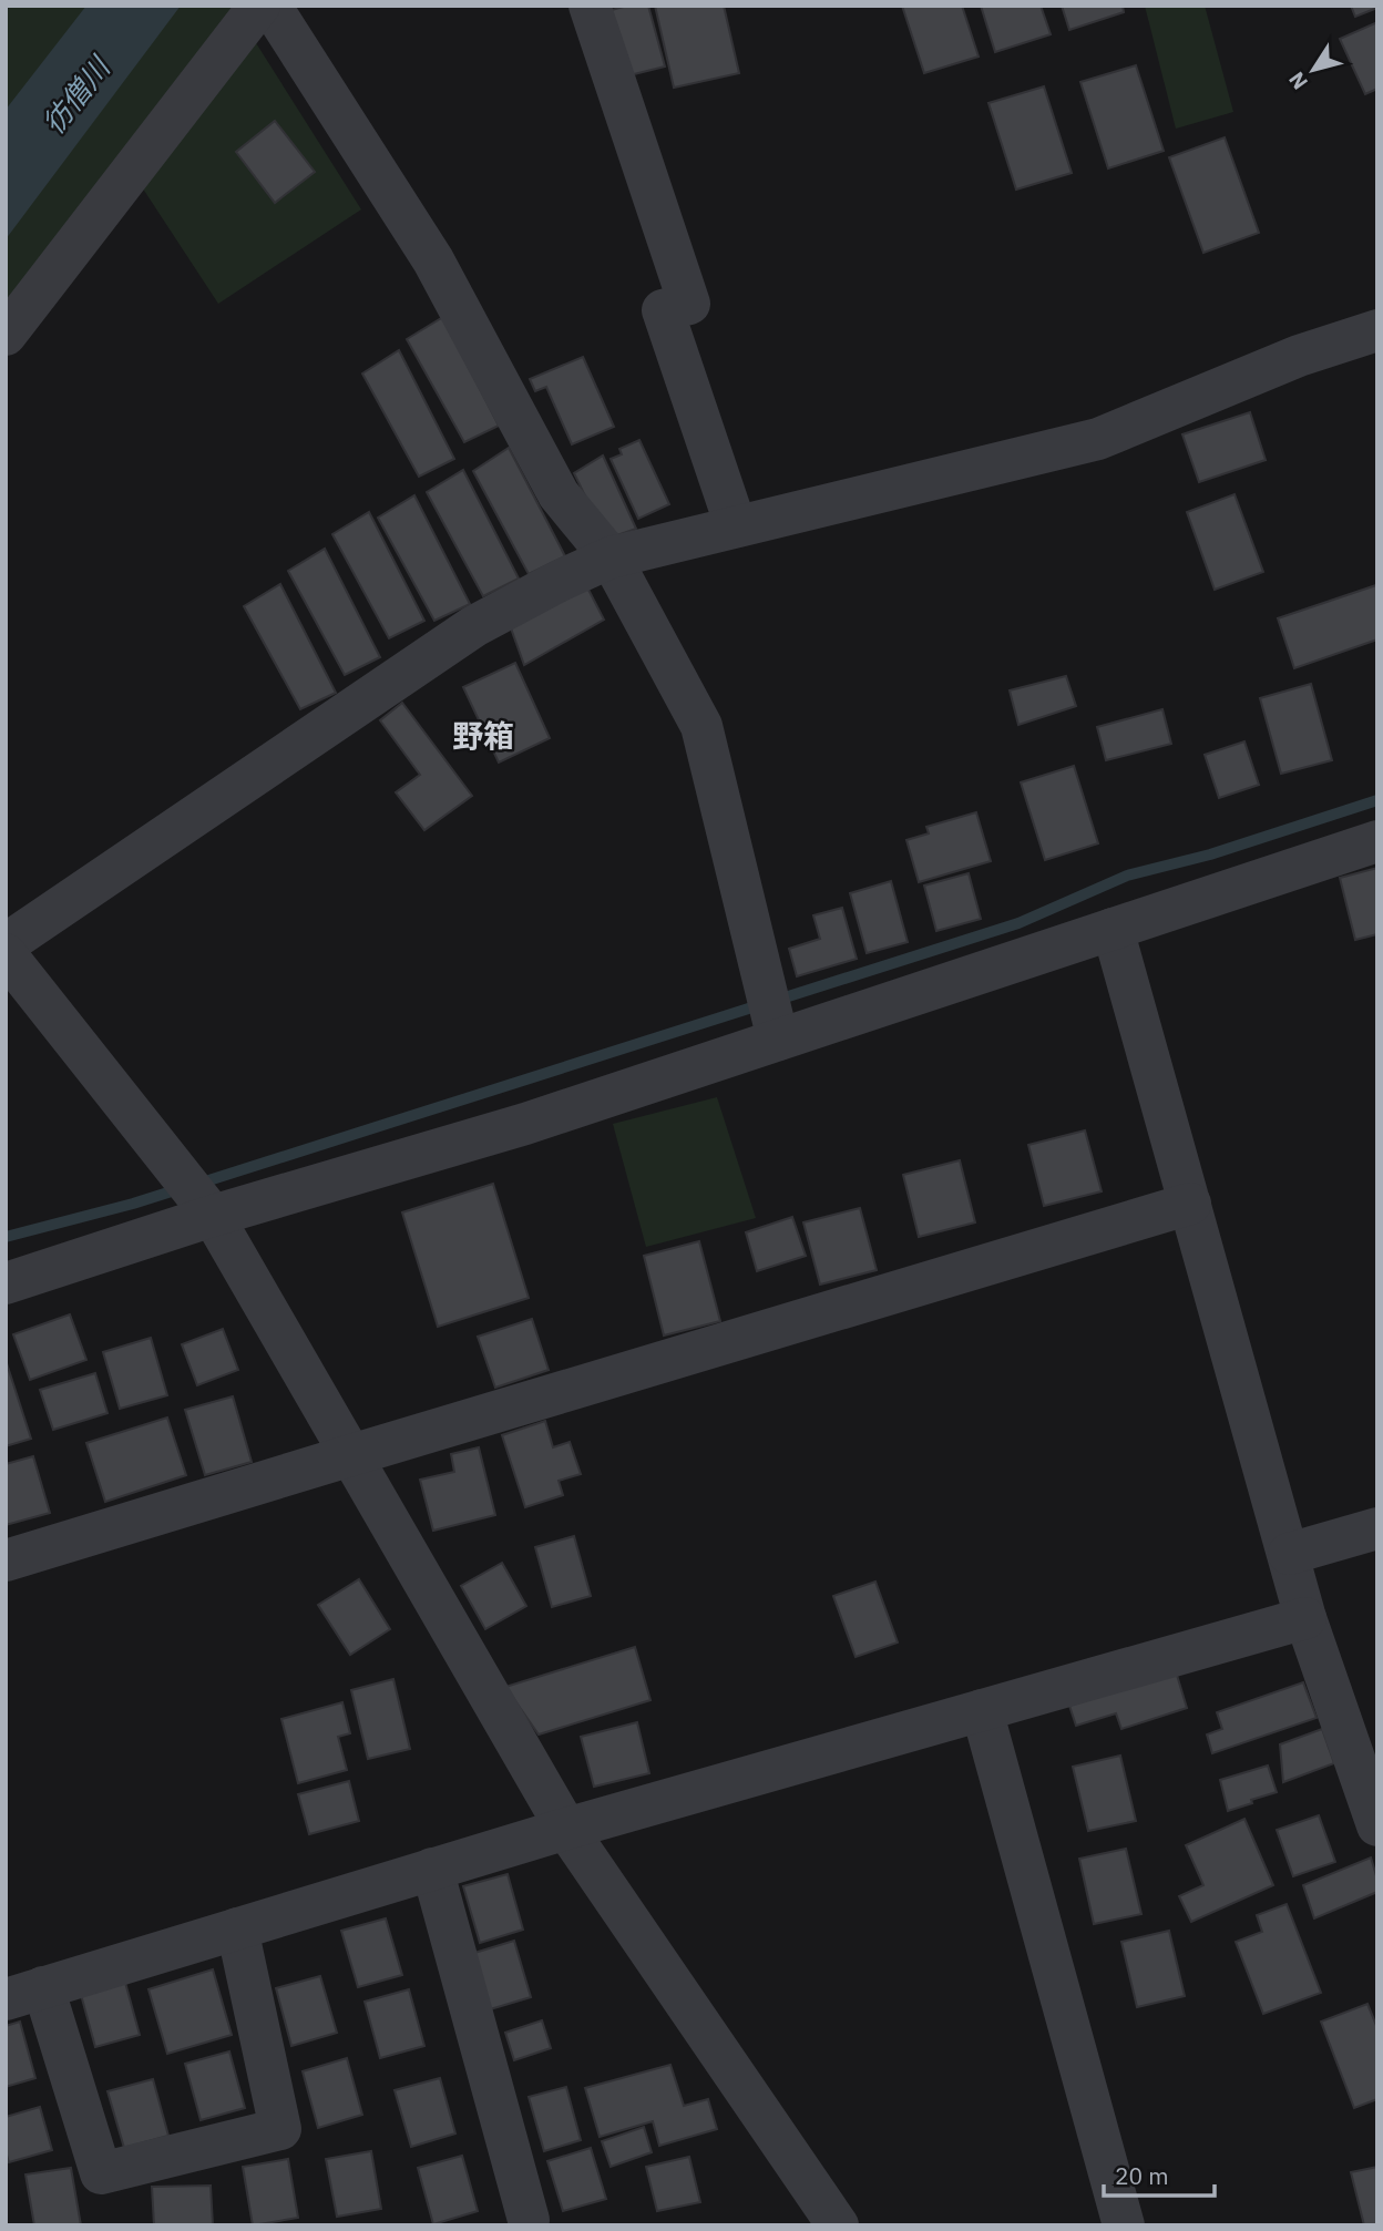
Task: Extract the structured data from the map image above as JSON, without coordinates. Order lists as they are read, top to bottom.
{
  "districts": ["野箱"],
  "water": ["彷僧川"],
  "scale_bar": "20 m",
  "north": "bottom left"
}
